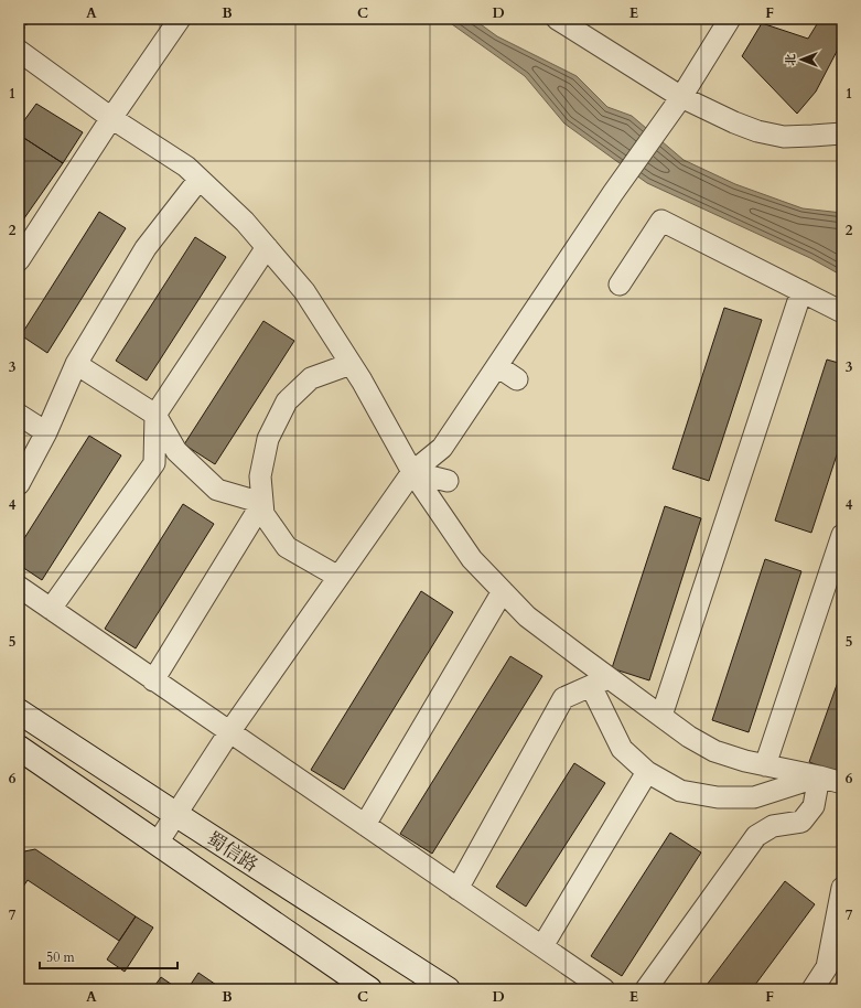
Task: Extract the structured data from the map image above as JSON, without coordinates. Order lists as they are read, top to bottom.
{
  "streets": {
    "main road": ["蜀信路"]
  },
  "scale_bar": "50 m",
  "north": "left",
  "grid": {
    "columns": [
      "A",
      "B",
      "C",
      "D",
      "E",
      "F"
    ],
    "rows": [
      "1",
      "2",
      "3",
      "4",
      "5",
      "6",
      "7"
    ]
  }
}
